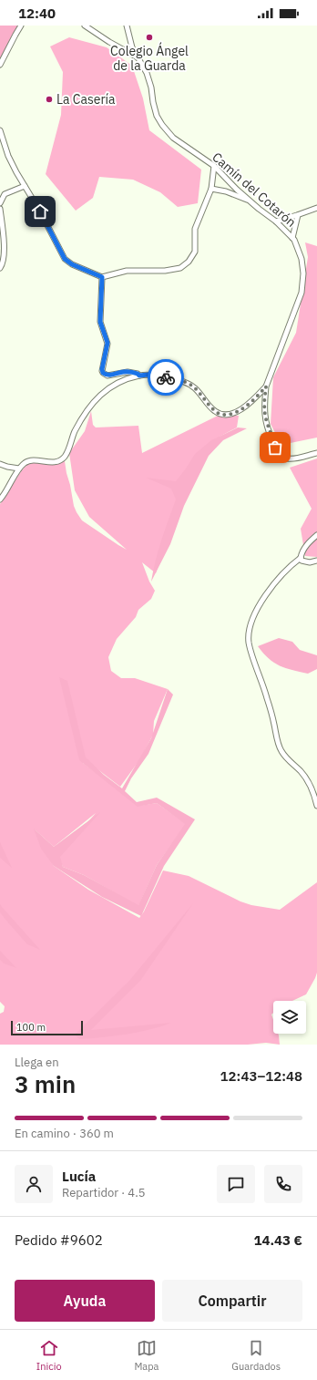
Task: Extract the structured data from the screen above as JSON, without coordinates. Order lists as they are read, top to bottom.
{
  "streets": {
    "street": ["Camín del Cotarón"]
  },
  "places": ["Colegio Ángel de la Guarda", "La Casería"],
  "scale_bar": "100 m",
  "page": {
    "status": "12:40",
    "scale": "100 m",
    "heading": ["3 min", "Llega en", "12:43–12:48"],
    "panel": [
      "Lucía",
      "Repartidor · 4.5",
      "Pedido #9602",
      "14.43 €"
    ],
    "bar": "En camino · 360 m",
    "buttons": ["Ayuda", "Compartir"],
    "tabs": ["Inicio", "Mapa", "Guardados"]
  }
}
